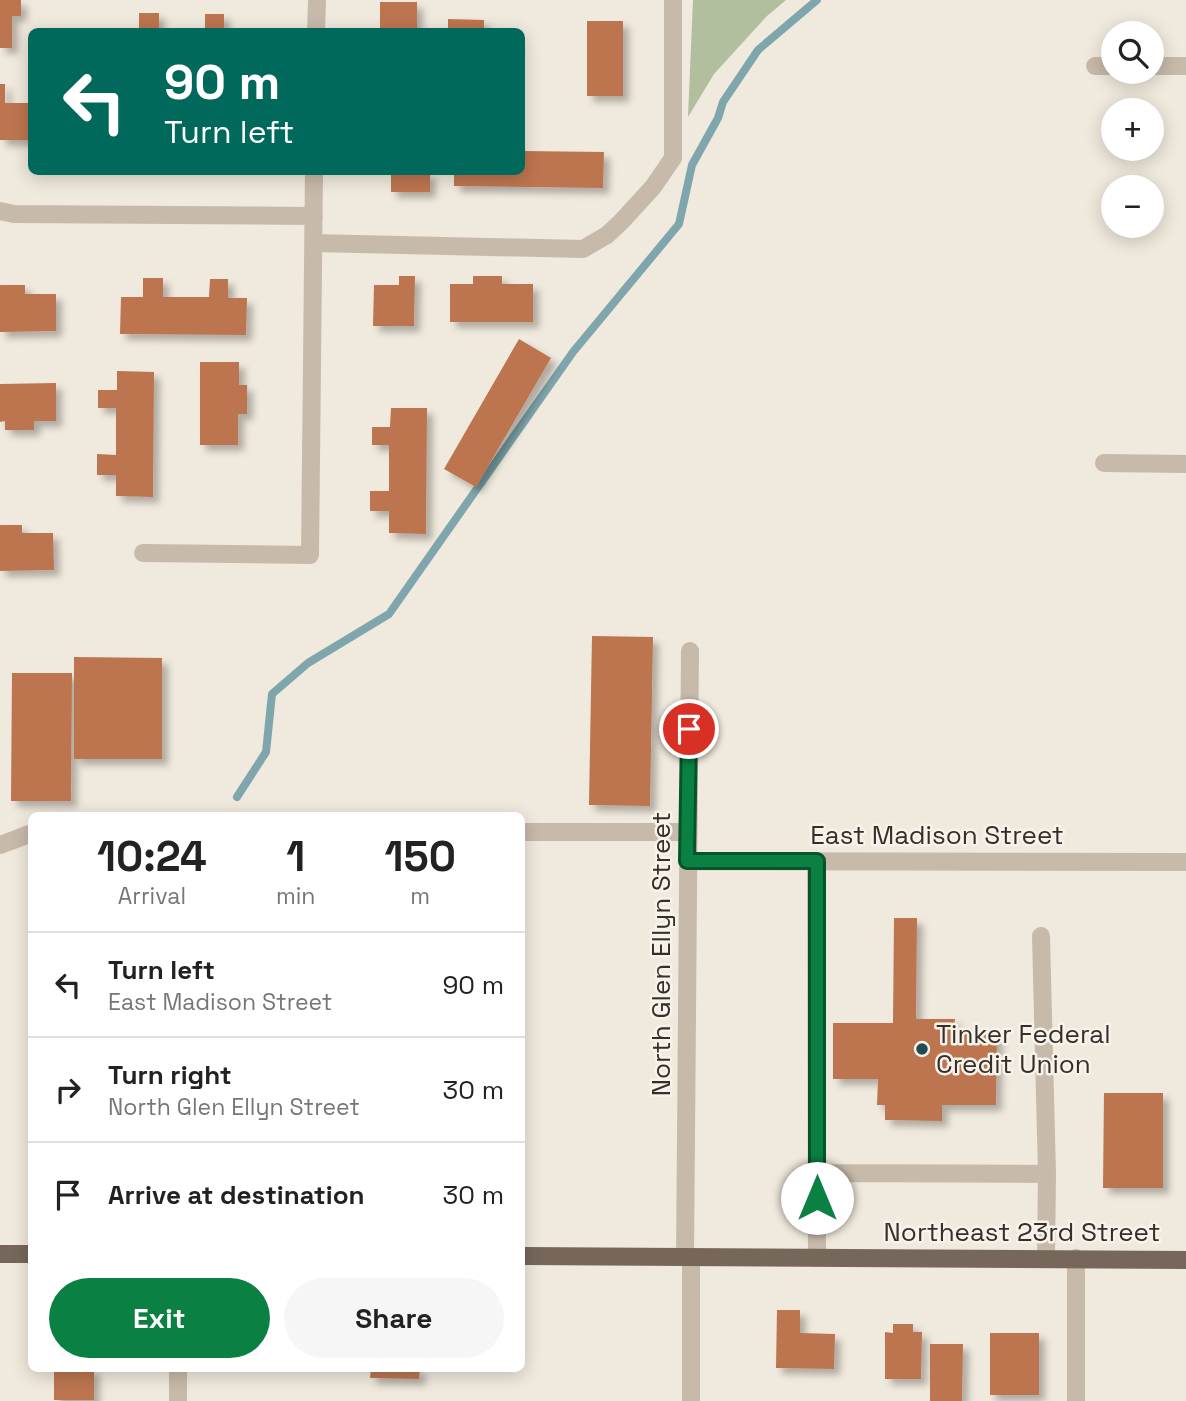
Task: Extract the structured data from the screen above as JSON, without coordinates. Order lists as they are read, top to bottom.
{
  "streets": {
    "main road": ["Northeast 23rd Street"],
    "street": ["East Madison Street", "North Glen Ellyn Street"]
  },
  "crossings": [
    ["East Madison Street", "North Glen Ellyn Street"],
    ["North Glen Ellyn Street", "Northeast 23rd Street"]
  ],
  "places": ["Tinker Federal Credit Union"],
  "page": {
    "map_buttons": ["+", "−"],
    "turn": ["90 m", "Turn left"],
    "eta": [
      "10:24",
      "Arrival",
      "1",
      "min",
      "150",
      "m"
    ],
    "list": [
      {
        "name": "Turn left",
        "note": "East Madison Street",
        "value": "90 m"
      },
      {
        "name": "Turn right",
        "note": "North Glen Ellyn Street",
        "value": "30 m"
      },
      {
        "name": "Arrive at destination",
        "value": "30 m"
      }
    ],
    "buttons": ["Exit", "Share"]
  }
}
